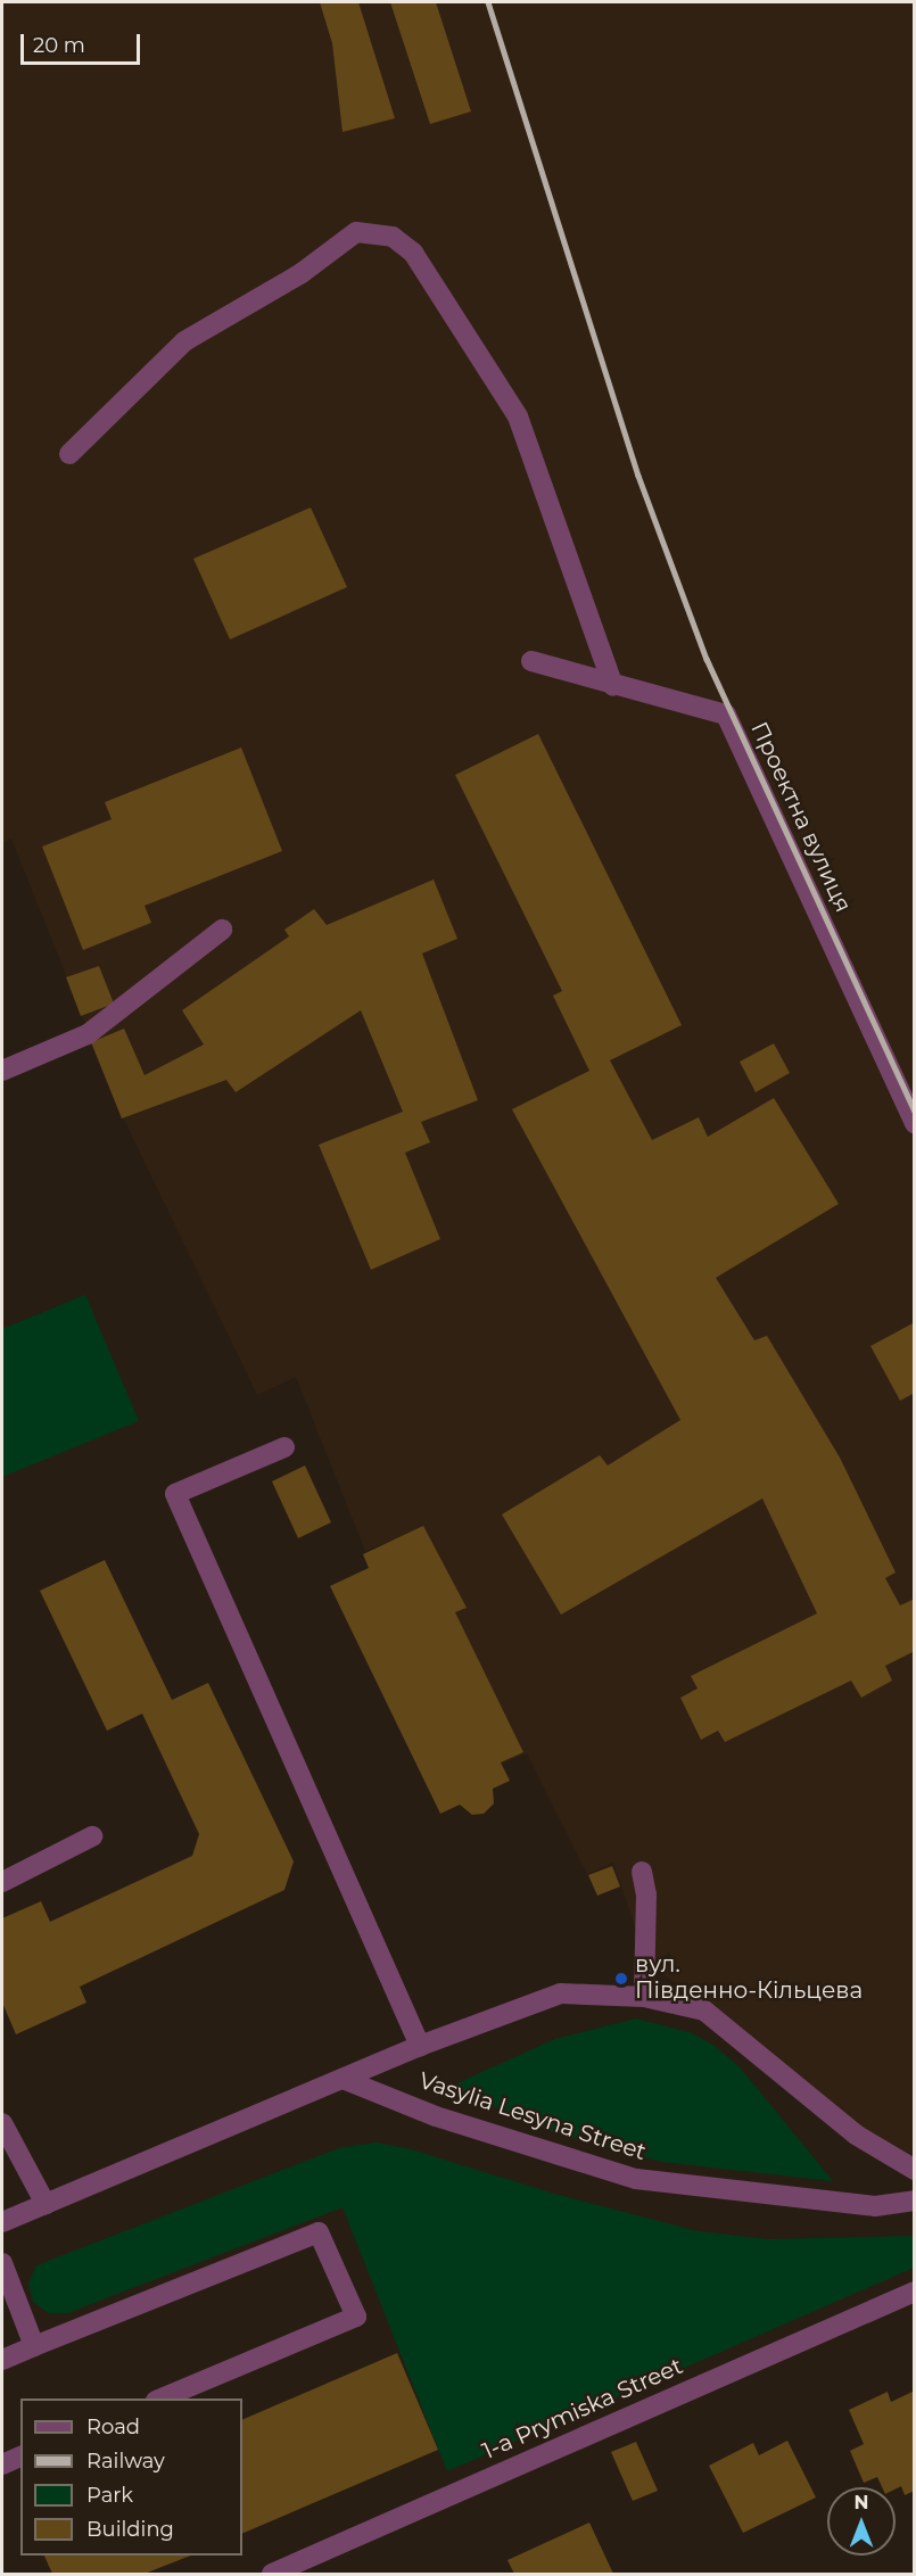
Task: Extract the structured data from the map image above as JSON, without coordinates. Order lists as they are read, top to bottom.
{
  "streets": {
    "street": ["Проектна вулиця", "Vasylia Lesyna Street", "1-a Prymiska Street"]
  },
  "places": ["вул. Південно-Кільцева"],
  "legend": [
    "Road",
    "Railway",
    "Park",
    "Building"
  ],
  "scale_bar": "20 m",
  "north": "top"
}
